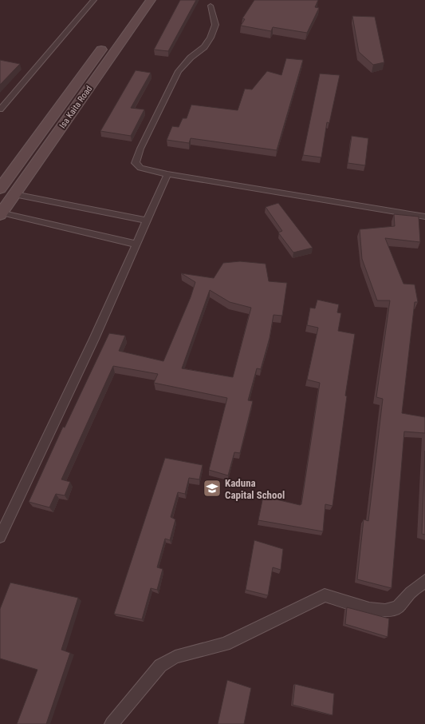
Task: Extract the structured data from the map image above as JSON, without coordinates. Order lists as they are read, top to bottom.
{
  "streets": {
    "main road": ["Isa Kaita Road"]
  },
  "places": {
    "school or university": ["Kaduna Capital School"]
  }
}
